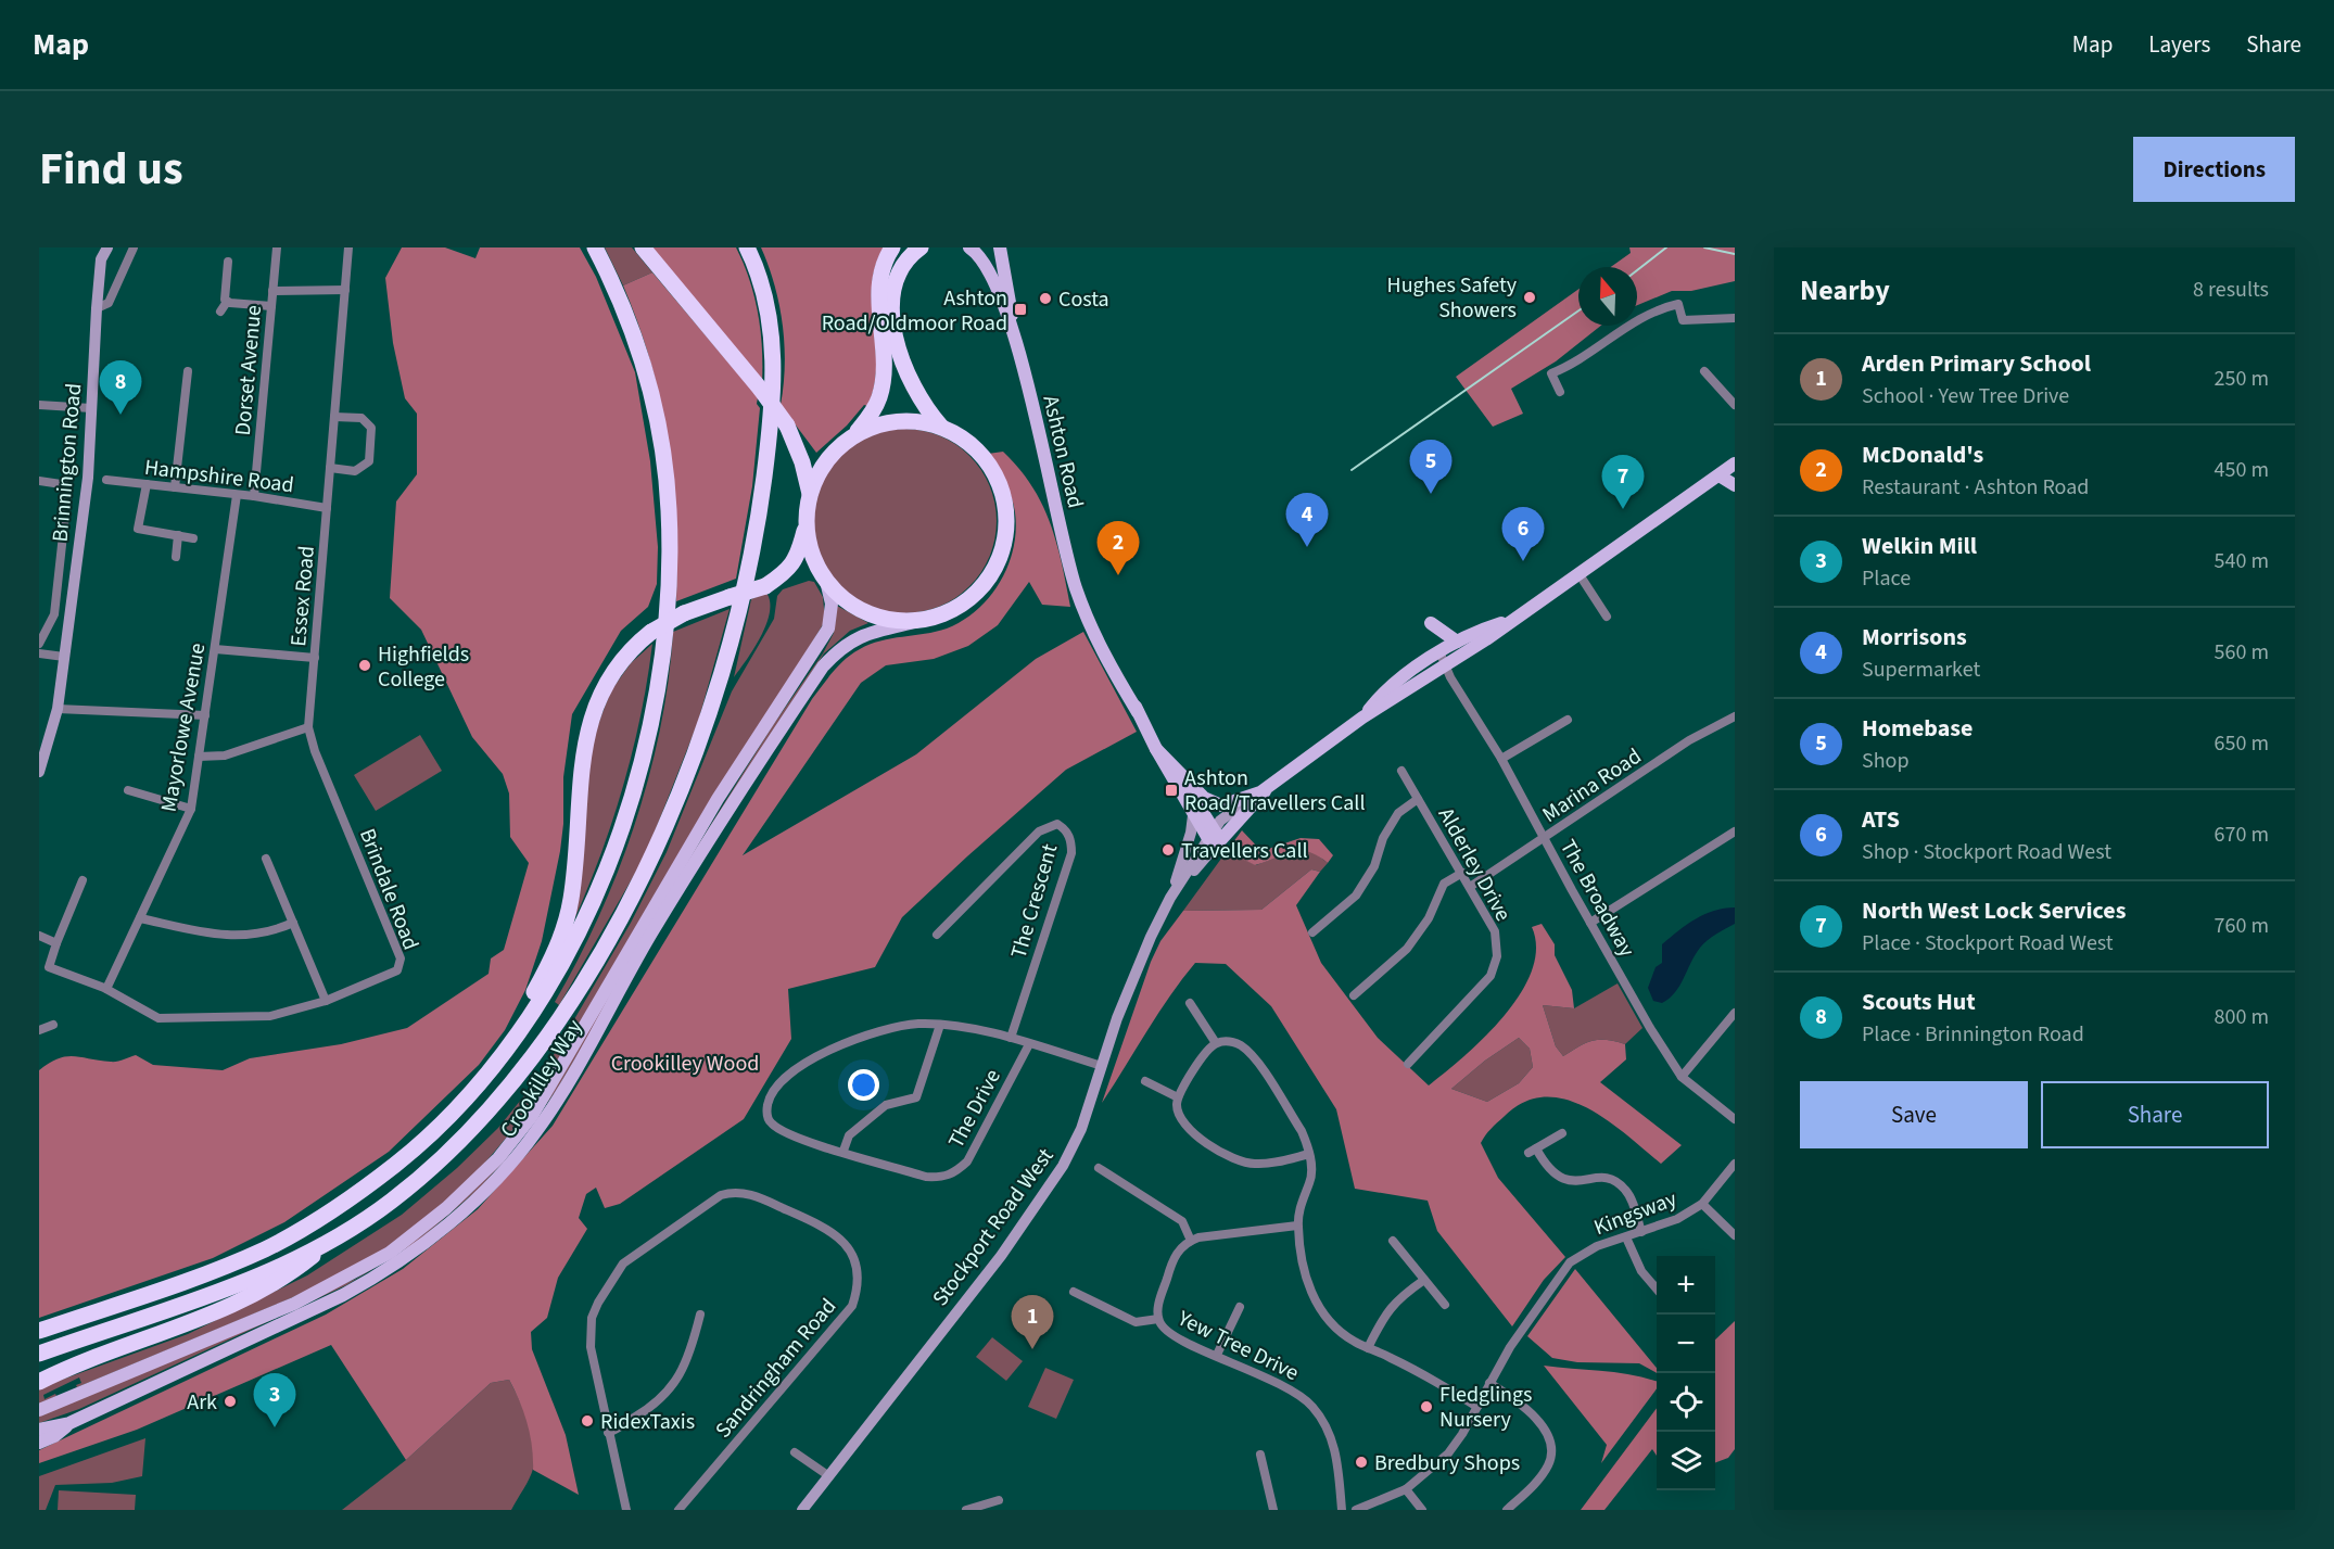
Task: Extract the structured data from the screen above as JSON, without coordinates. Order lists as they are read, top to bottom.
{
  "streets": {
    "main road": [
      "Ashton Road",
      "Brinnington Road",
      "Crookilley Way",
      "Stockport Road West"
    ],
    "street": [
      "Dorset Avenue",
      "Hampshire Road",
      "Essex Road",
      "Mayorlowe Avenue",
      "Marina Road",
      "Alderley Drive",
      "Brindale Road",
      "The Broadway",
      "The Crescent",
      "The Drive",
      "Kingsway",
      "Yew Tree Drive",
      "Sandringham Road"
    ]
  },
  "crossings": [
    ["Dorset Avenue", "Hampshire Road"],
    ["Ashton Road", "Stockport Road West"],
    ["Hampshire Road", "Essex Road"],
    ["Hampshire Road", "Mayorlowe Avenue"],
    ["Essex Road", "Brindale Road"],
    ["Mayorlowe Avenue", "Brindale Road"],
    ["Marina Road", "Alderley Drive"],
    ["Marina Road", "The Broadway"],
    ["The Broadway", "Stockport Road West"]
  ],
  "parks": ["Crookilley Wood"],
  "places": {
    "other": [
      "Hughes Safety Showers",
      "Costa",
      "Highfields College",
      "Travellers Call",
      "Ark",
      "Fledglings Nursery",
      "RidexTaxis",
      "Bredbury Shops"
    ],
    "transit": ["Ashton Road/Oldmoor Road", "Ashton Road/Travellers Call"]
  },
  "north": "top",
  "page": {
    "header": "Map",
    "nav": ["Map", "Layers", "Share"],
    "title": "Find us",
    "buttons": [
      "Directions",
      ["Save", "Share"]
    ],
    "heading": ["Nearby", "8 results"],
    "list": [
      {
        "mark": "1",
        "name": "Arden Primary School",
        "note": "School · Yew Tree Drive",
        "value": "250 m"
      },
      {
        "mark": "2",
        "name": "McDonald's",
        "note": "Restaurant · Ashton Road",
        "value": "450 m"
      },
      {
        "mark": "3",
        "name": "Welkin Mill",
        "note": "Place",
        "value": "540 m"
      },
      {
        "mark": "4",
        "name": "Morrisons",
        "note": "Supermarket",
        "value": "560 m"
      },
      {
        "mark": "5",
        "name": "Homebase",
        "note": "Shop",
        "value": "650 m"
      },
      {
        "mark": "6",
        "name": "ATS",
        "note": "Shop · Stockport Road West",
        "value": "670 m"
      },
      {
        "mark": "7",
        "name": "North West Lock Services",
        "note": "Place · Stockport Road West",
        "value": "760 m"
      },
      {
        "mark": "8",
        "name": "Scouts Hut",
        "note": "Place · Brinnington Road",
        "value": "800 m"
      }
    ],
    "pins": [
      "8",
      "5",
      "7",
      "4",
      "6",
      "2",
      "1",
      "3"
    ],
    "map_buttons": ["+", "−"]
  }
}
